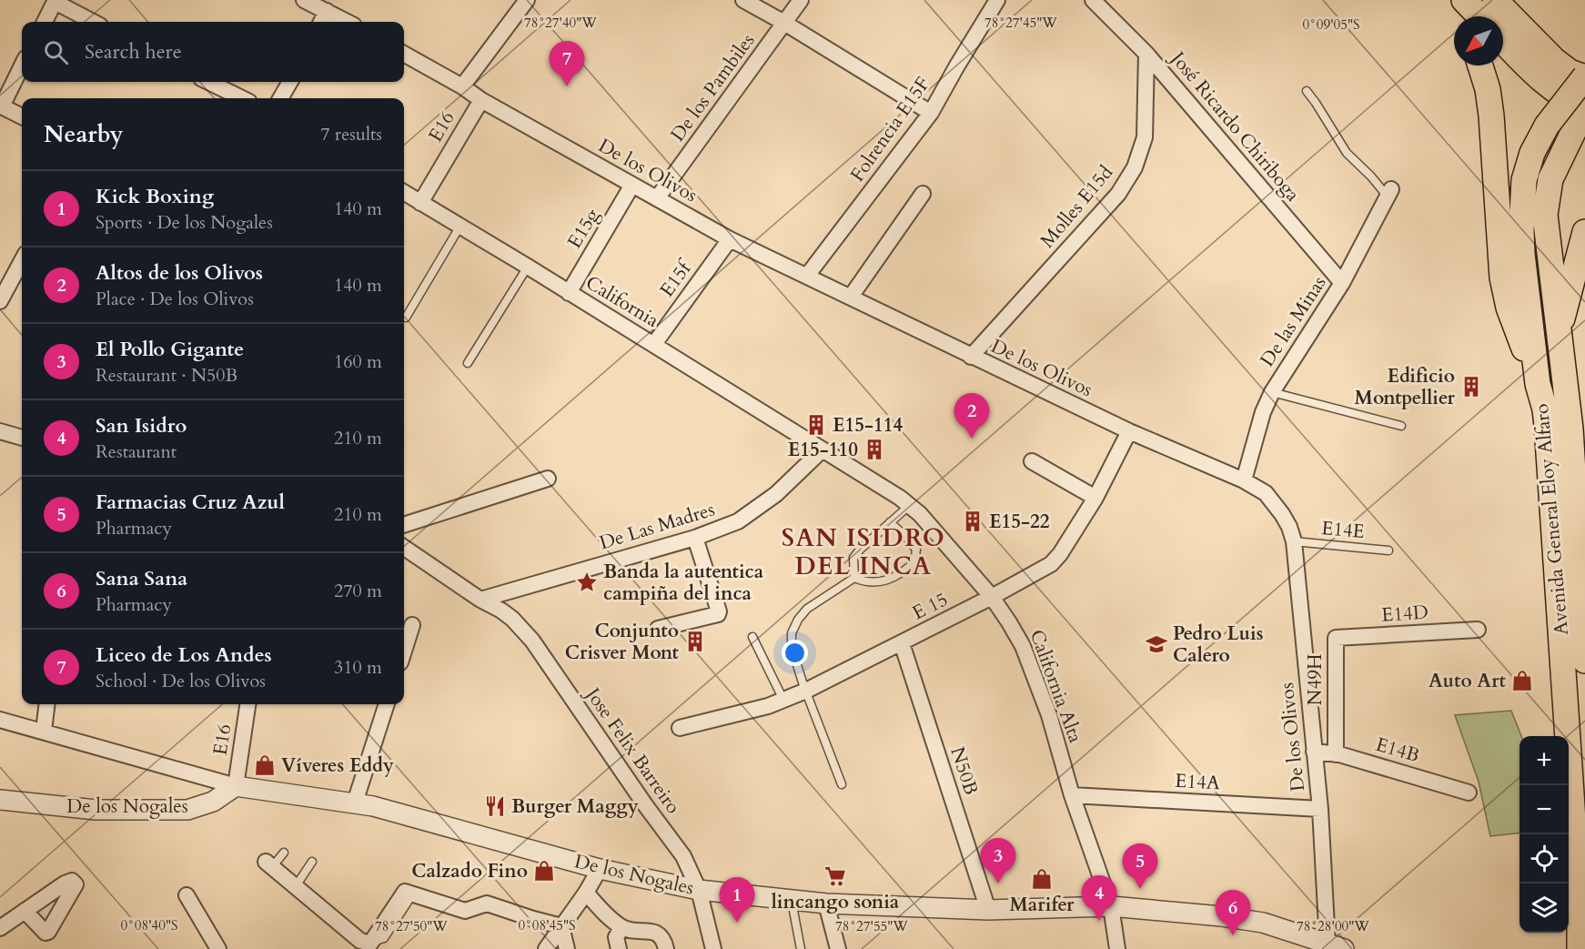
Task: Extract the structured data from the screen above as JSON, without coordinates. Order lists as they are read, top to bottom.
{
  "streets": {
    "main road": ["Avenida General Eloy Alfaro"],
    "street": [
      "De los Pambiles",
      "E16",
      "José Ricardo Chiriboga",
      "Folrencia E15F",
      "De los Olivos",
      "Molles E15d",
      "E15g",
      "E15f",
      "California",
      "De las Minas",
      "De Las Madres",
      "E 15",
      "E14D",
      "N49H",
      "California Alta",
      "E14B",
      "Jose Felix Barreiro",
      "N50B",
      "E14A",
      "De los Nogales"
    ],
    "lane": ["E14E"]
  },
  "crossings": [
    ["De los Pambiles", "De los Olivos"],
    ["E16", "De los Olivos"],
    ["E16", "California"],
    ["E16", "De los Nogales"],
    ["José Ricardo Chiriboga", "Molles E15d"],
    ["José Ricardo Chiriboga", "De las Minas"],
    ["Folrencia E15F", "De los Olivos"],
    ["De los Olivos", "Molles E15d"],
    ["De los Olivos", "E15g"],
    ["De los Olivos", "E15f"],
    ["De los Olivos", "De las Minas"],
    ["De los Olivos", "E14E"],
    ["De los Olivos", "E 15"],
    ["De los Olivos", "E14B"],
    ["De los Olivos", "E14A"],
    ["De los Olivos", "De los Nogales"],
    ["E15g", "California"],
    ["E15f", "California"],
    ["California", "De Las Madres"],
    ["California", "California Alta"],
    ["De Las Madres", "California Alta"],
    ["De Las Madres", "Jose Felix Barreiro"],
    ["E 15", "California Alta"],
    ["E 15", "N50B"],
    ["E14D", "N49H"],
    ["N49H", "E14B"],
    ["California Alta", "E14A"],
    ["California Alta", "De los Nogales"],
    ["Jose Felix Barreiro", "De los Nogales"],
    ["N50B", "De los Nogales"]
  ],
  "districts": ["SAN ISIDRO DEL INCA"],
  "places": {
    "building": [
      "Edificio Montpellier",
      "E15-114",
      "E15-110",
      "E15-22",
      "Conjunto Crisver Mont"
    ],
    "place": ["Banda la autentica campiña del inca"],
    "school or university": ["Pedro Luis Calero"],
    "shop": [
      "Auto Art",
      "Víveres Eddy",
      "Calzado Fino",
      "Marifer"
    ],
    "restaurant": ["Burger Maggy"],
    "supermarket": ["lincango sonia"]
  },
  "north": "bottom left",
  "page": {
    "search": "Search here",
    "pins": [
      "7",
      "2",
      "3",
      "5",
      "4",
      "1",
      "6"
    ],
    "heading": ["Nearby", "7 results"],
    "list": [
      {
        "mark": "1",
        "name": "Kick Boxing",
        "note": "Sports · De los Nogales",
        "value": "140 m"
      },
      {
        "mark": "2",
        "name": "Altos de los Olivos",
        "note": "Place · De los Olivos",
        "value": "140 m"
      },
      {
        "mark": "3",
        "name": "El Pollo Gigante",
        "note": "Restaurant · N50B",
        "value": "160 m"
      },
      {
        "mark": "4",
        "name": "San Isidro",
        "note": "Restaurant",
        "value": "210 m"
      },
      {
        "mark": "5",
        "name": "Farmacias Cruz Azul",
        "note": "Pharmacy",
        "value": "210 m"
      },
      {
        "mark": "6",
        "name": "Sana Sana",
        "note": "Pharmacy",
        "value": "270 m"
      },
      {
        "mark": "7",
        "name": "Liceo de Los Andes",
        "note": "School · De los Olivos",
        "value": "310 m"
      }
    ],
    "map_buttons": ["+", "−"]
  },
  "coordinates": [
    "78°27'40\"W",
    "78°27'45\"W",
    "0°09'05\"S",
    "0°08'40\"S",
    "0°08'45\"S",
    "78°27'50\"W",
    "78°27'55\"W",
    "78°28'00\"W"
  ]
}
